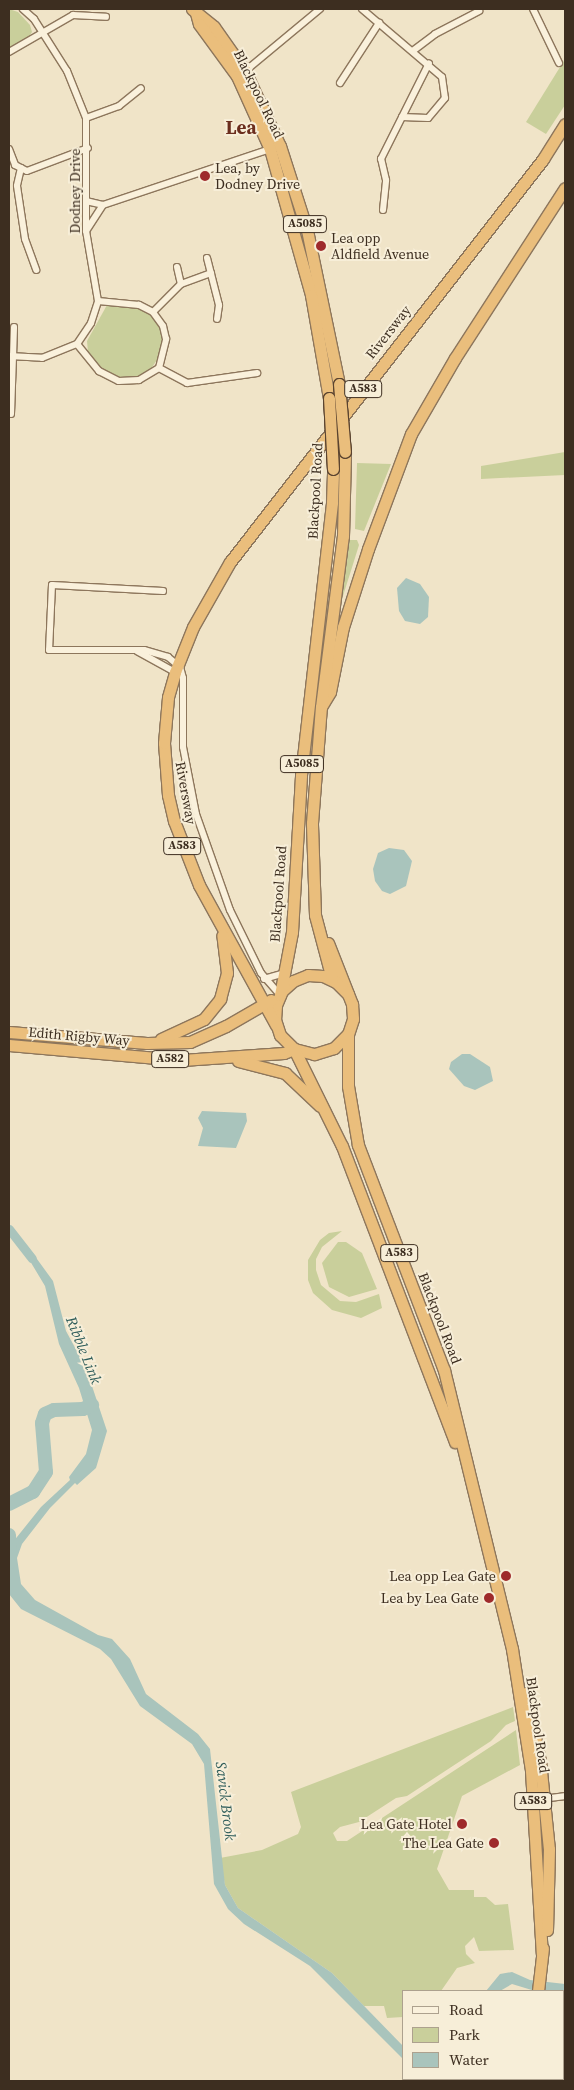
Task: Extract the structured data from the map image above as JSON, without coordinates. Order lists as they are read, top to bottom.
{
  "streets": {
    "highway": [
      "Blackpool Road",
      "A5085",
      "Riversway",
      "A583",
      "Edith Rigby Way",
      "A582"
    ],
    "street": ["Dodney Drive"]
  },
  "crossings": [
    ["Blackpool Road", "Riversway"],
    ["Blackpool Road", "Edith Rigby Way"],
    ["Riversway", "Edith Rigby Way"]
  ],
  "districts": ["Lea"],
  "water": ["Ribble Link", "Savick Brook"],
  "places": [
    "Lea, by Dodney Drive",
    "Lea opp Aldfield Avenue",
    "Lea opp Lea Gate",
    "Lea by Lea Gate",
    "Lea Gate Hotel",
    "The Lea Gate"
  ],
  "legend": ["Road", "Park", "Water"]
}
